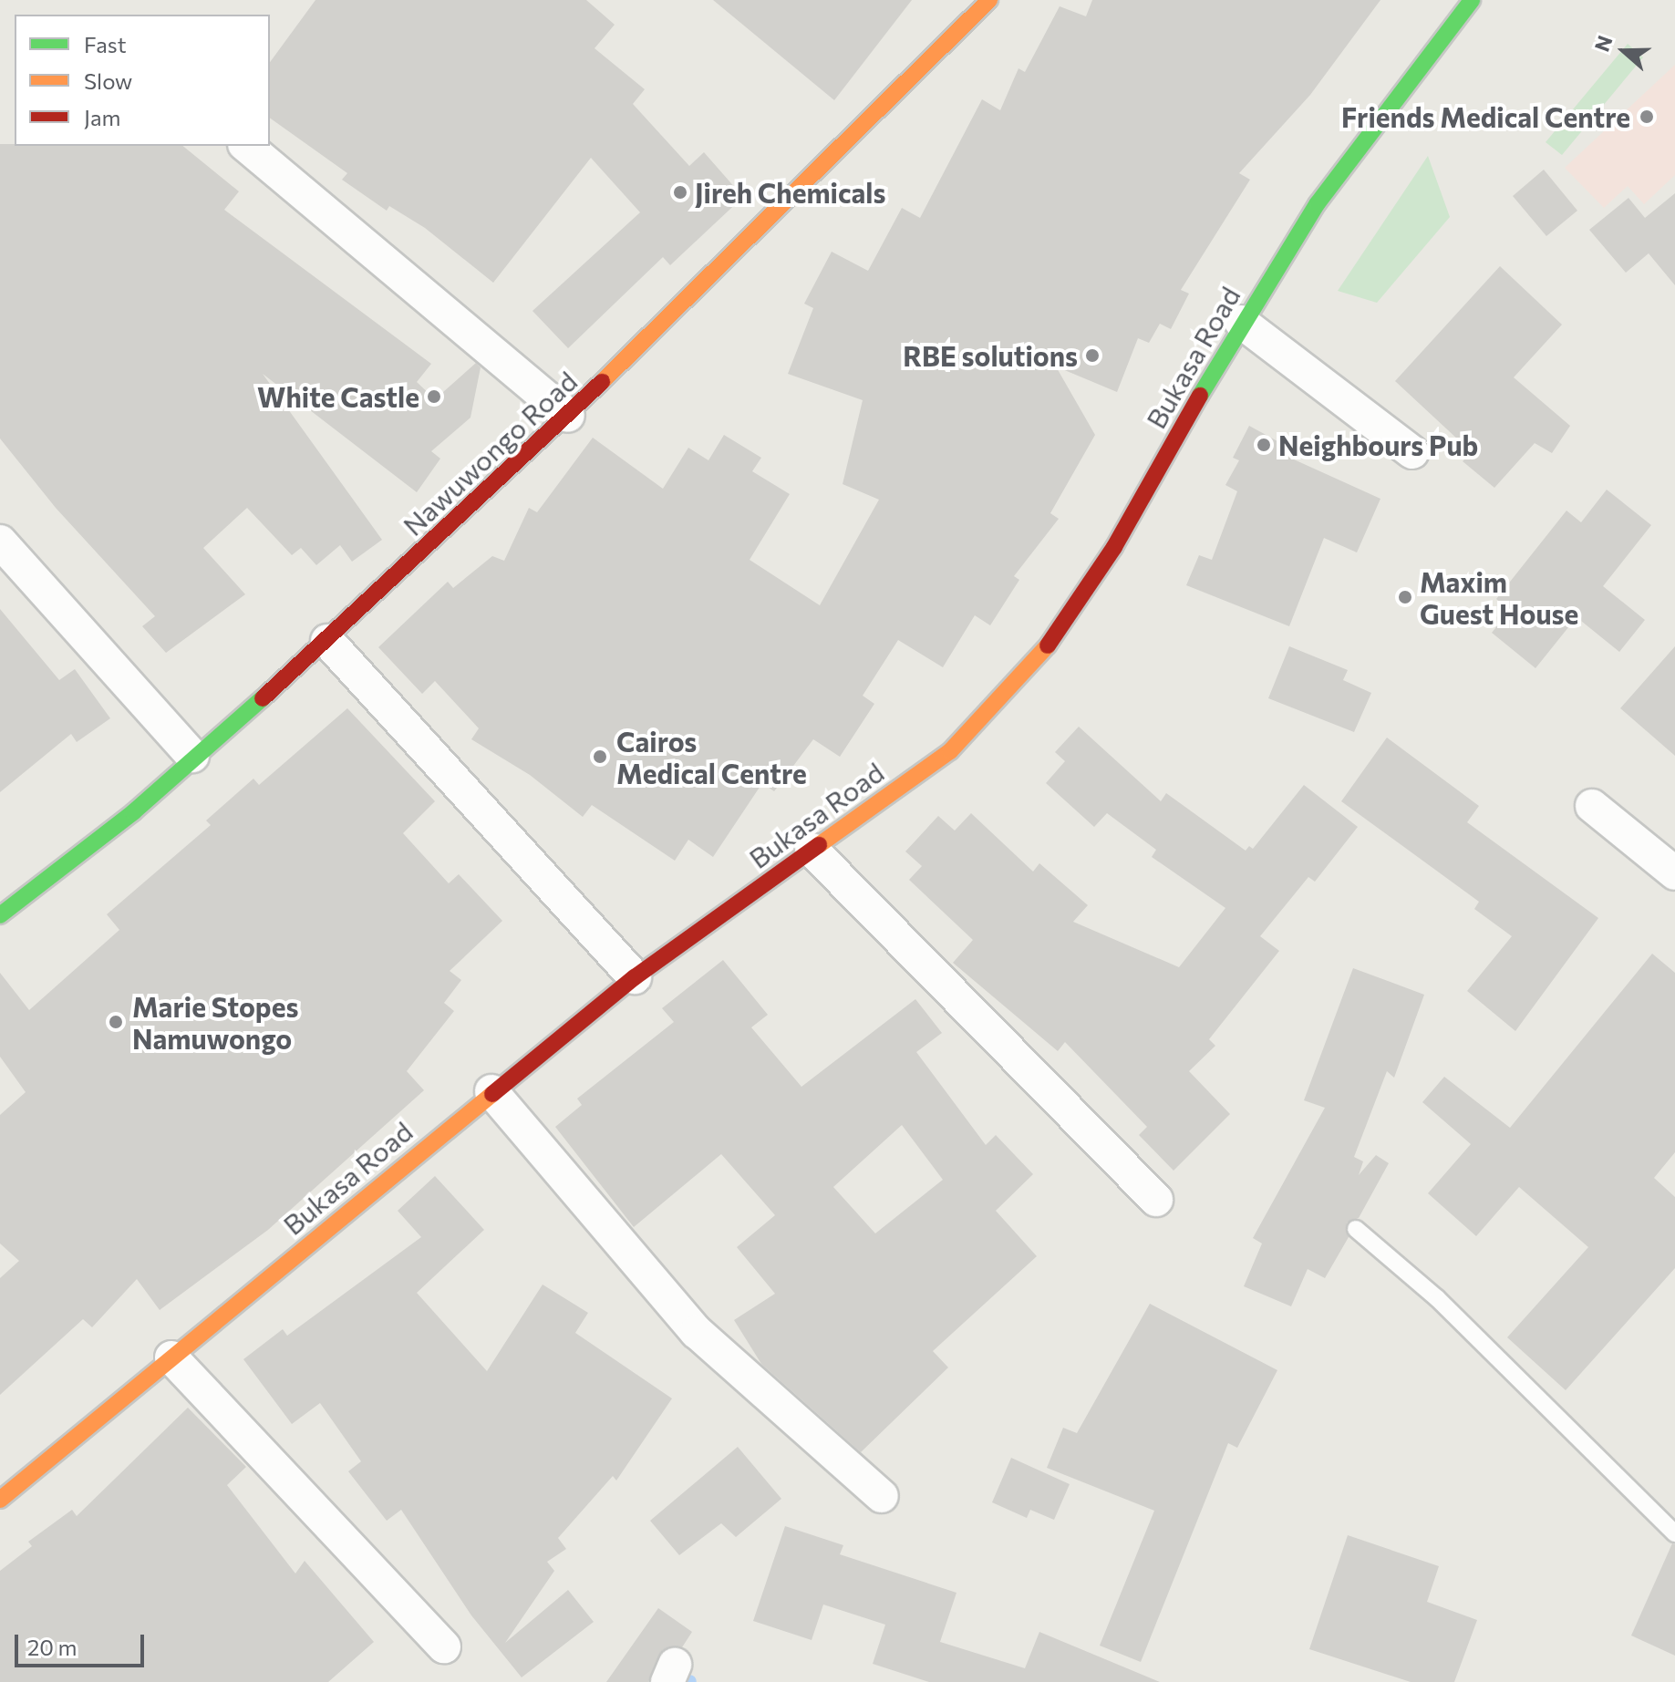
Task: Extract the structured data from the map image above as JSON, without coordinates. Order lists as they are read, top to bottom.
{
  "streets": {
    "street": ["Bukasa Road", "Nawuwongo Road"]
  },
  "places": [
    "Friends Medical Centre",
    "Jireh Chemicals",
    "RBE solutions",
    "White Castle",
    "Neighbours Pub",
    "Maxim Guest House",
    "Cairos Medical Centre",
    "Marie Stopes Namuwongo"
  ],
  "legend": ["Fast", "Slow", "Jam"],
  "scale_bar": "20 m",
  "north": "left"
}
